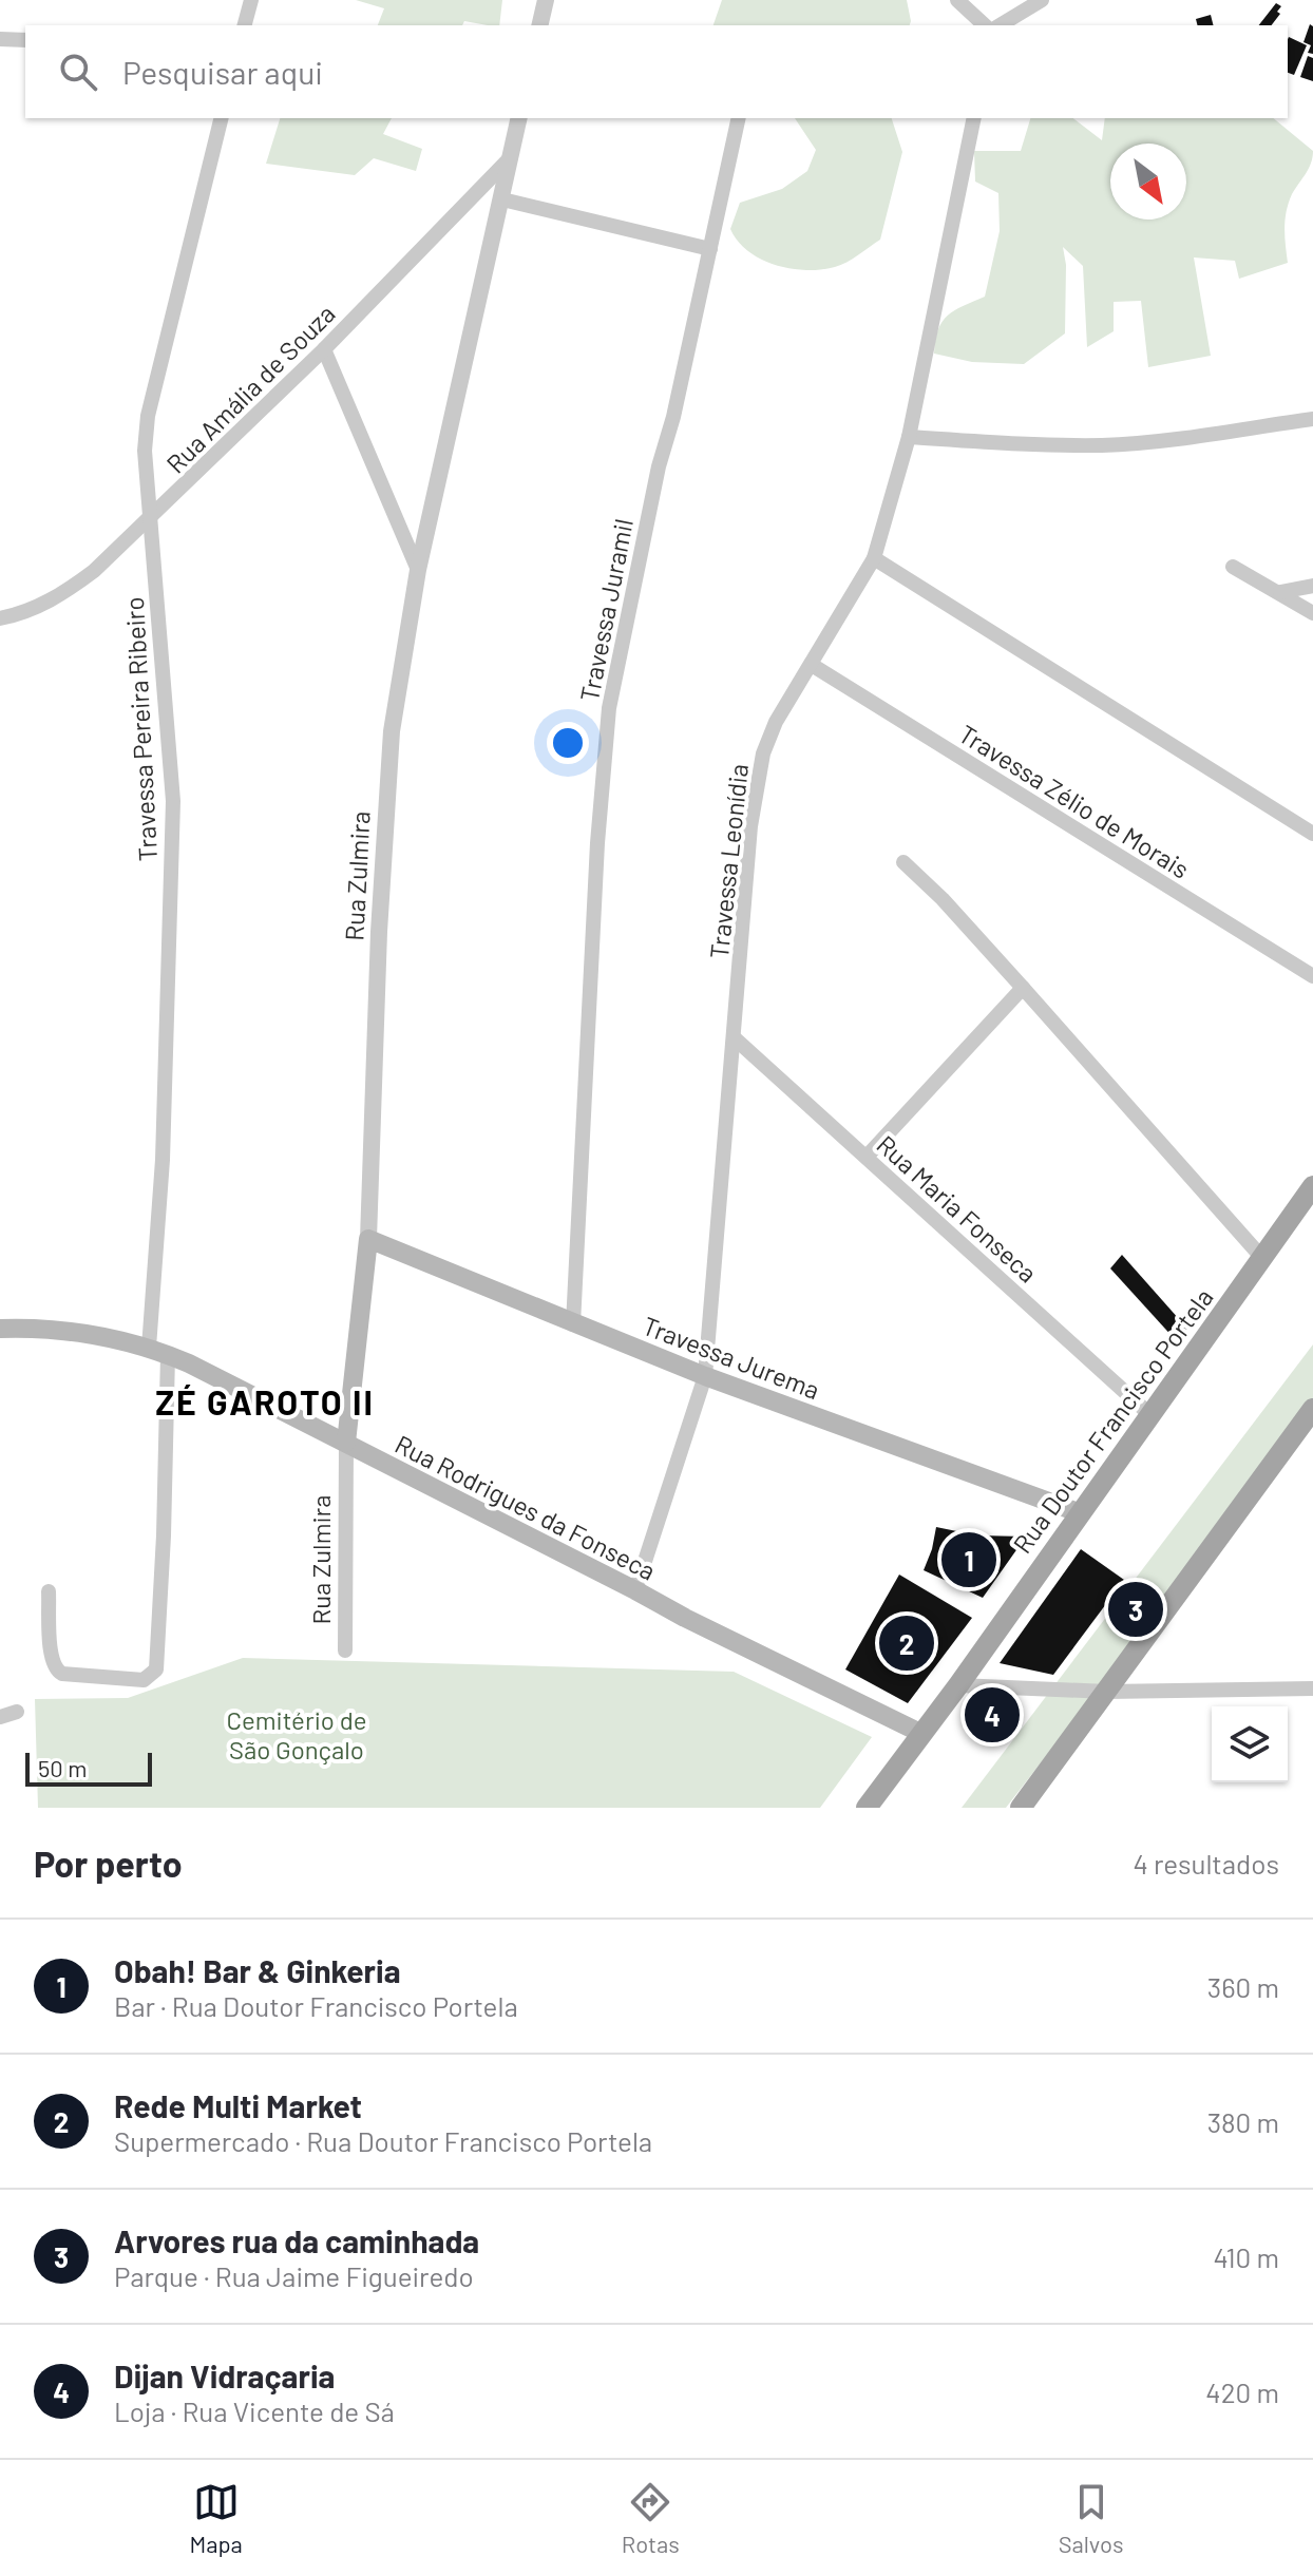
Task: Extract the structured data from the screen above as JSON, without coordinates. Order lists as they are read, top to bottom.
{
  "streets": {
    "main road": [
      "Rua Zulmira",
      "Travessa Jurema",
      "Rua Doutor Francisco Portela",
      "Rua Rodrigues da Fonseca"
    ],
    "street": [
      "Rua Amália de Souza",
      "Travessa Juramil",
      "Travessa Pereira Ribeiro",
      "Travessa Zélio de Morais",
      "Travessa Leonídia",
      "Rua Maria Fonseca"
    ]
  },
  "crossings": [
    ["Rua Amália de Souza", "Travessa Pereira Ribeiro"],
    ["Rua Amália de Souza", "Rua Zulmira"],
    ["Travessa Juramil", "Travessa Jurema"],
    ["Travessa Pereira Ribeiro", "Rua Rodrigues da Fonseca"],
    ["Travessa Zélio de Morais", "Travessa Leonídia"],
    ["Travessa Leonídia", "Rua Maria Fonseca"],
    ["Travessa Leonídia", "Travessa Jurema"],
    ["Travessa Leonídia", "Rua Rodrigues da Fonseca"],
    ["Rua Zulmira", "Travessa Jurema"],
    ["Rua Zulmira", "Rua Rodrigues da Fonseca"],
    ["Rua Maria Fonseca", "Rua Doutor Francisco Portela"],
    ["Travessa Jurema", "Rua Doutor Francisco Portela"],
    ["Rua Doutor Francisco Portela", "Rua Rodrigues da Fonseca"]
  ],
  "districts": ["ZÉ GAROTO II"],
  "parks": ["Cemitério de São Gonçalo"],
  "scale_bar": "50 m",
  "north": "bottom right",
  "page": {
    "search": "Pesquisar aqui",
    "pins": [
      "1",
      "3",
      "2",
      "4"
    ],
    "scale": "50 m",
    "heading": ["Por perto", "4 resultados"],
    "list": [
      {
        "mark": "1",
        "name": "Obah! Bar & Ginkeria",
        "note": "Bar · Rua Doutor Francisco Portela",
        "value": "360 m"
      },
      {
        "mark": "2",
        "name": "Rede Multi Market",
        "note": "Supermercado · Rua Doutor Francisco Portela",
        "value": "380 m"
      },
      {
        "mark": "3",
        "name": "Arvores rua da caminhada",
        "note": "Parque · Rua Jaime Figueiredo",
        "value": "410 m"
      },
      {
        "mark": "4",
        "name": "Dijan Vidraçaria",
        "note": "Loja · Rua Vicente de Sá",
        "value": "420 m"
      }
    ],
    "nav": ["Mapa", "Rotas", "Salvos"]
  }
}
